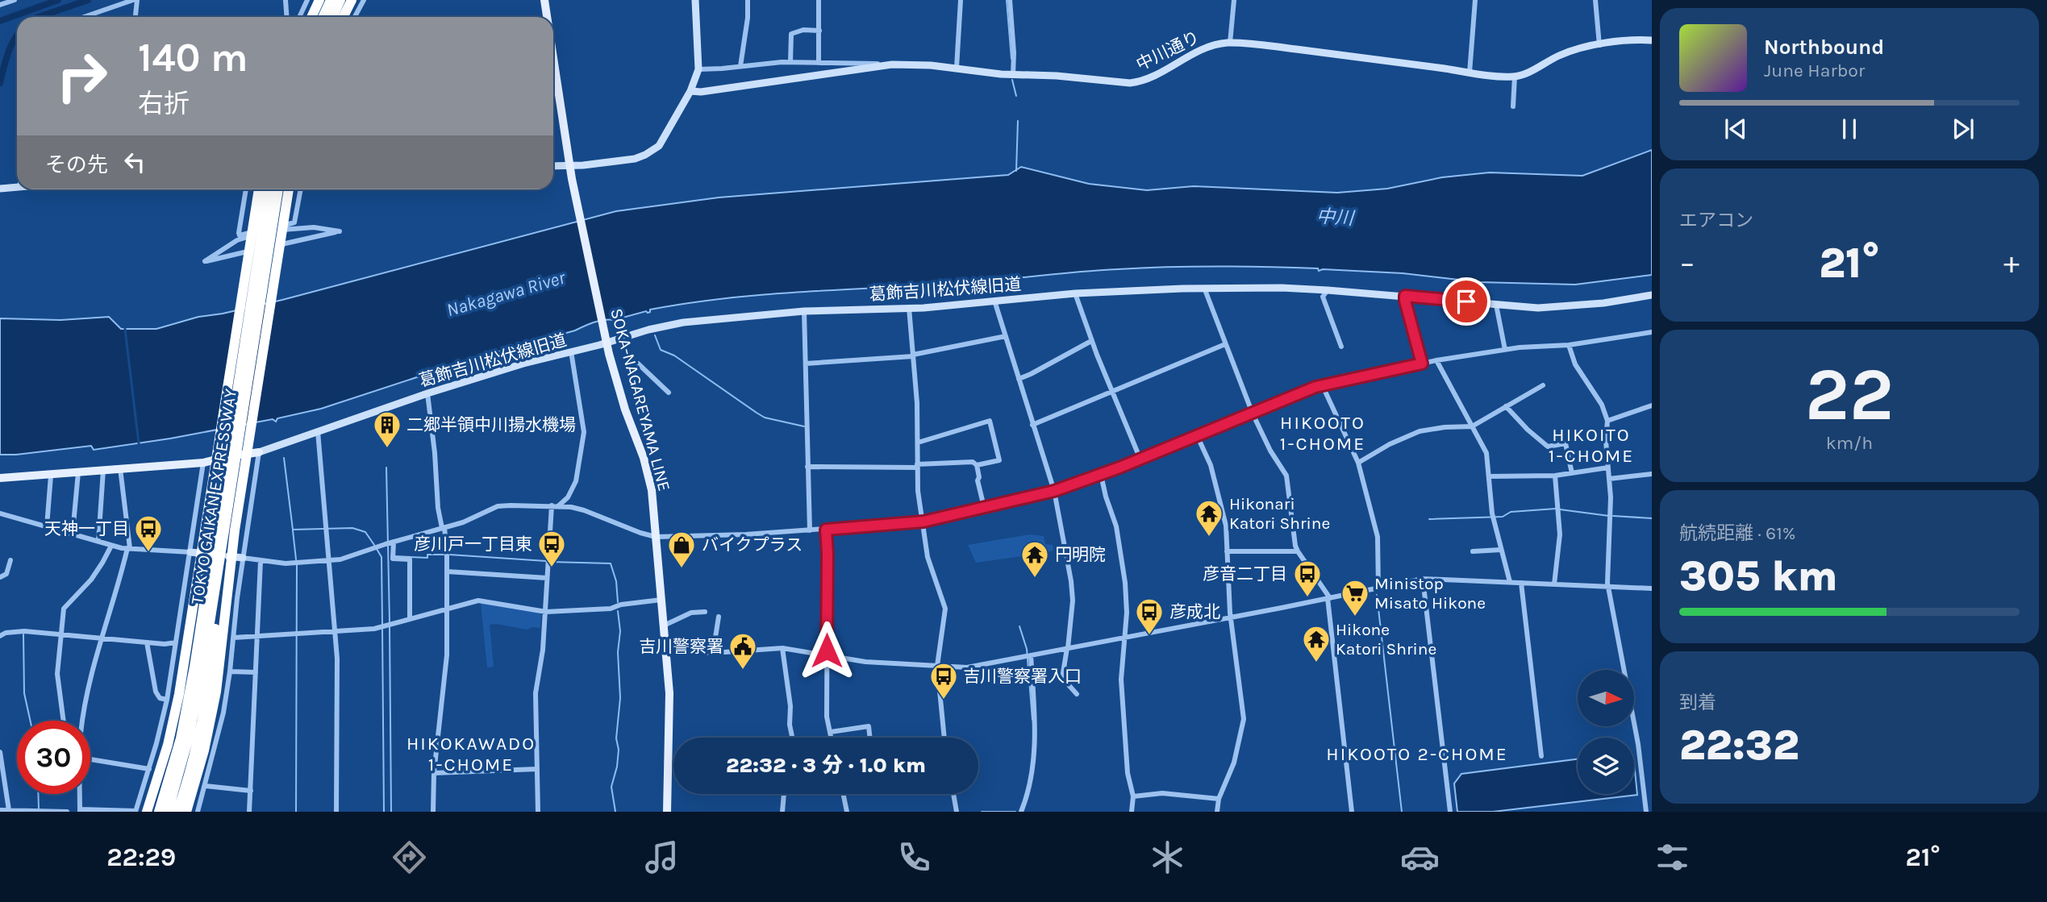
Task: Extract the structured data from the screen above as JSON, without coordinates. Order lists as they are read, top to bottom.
{
  "streets": {
    "highway": ["TOKYO GAIKAN EXPRESSWAY"],
    "main road": ["SOKA-NAGAREYAMA LINE"],
    "street": ["中川通り", "葛飾吉川松伏線旧道"]
  },
  "crossings": [
    ["葛飾吉川松伏線旧道", "SOKA-NAGAREYAMA LINE"]
  ],
  "districts": [
    "HIKOOTO 1-CHOME",
    "HIKOITO 1-CHOME",
    "HIKOKAWADO 1-CHOME",
    "HIKOOTO 2-CHOME"
  ],
  "water": ["中川", "Nakagawa River"],
  "places": {
    "building": ["二郷半領中川揚水機場"],
    "temple": ["Hikonari Katori Shrine", "円明院", "Hikone Katori Shrine"],
    "bus stop": [
      "天神一丁目",
      "彦川戸一丁目東",
      "彦音二丁目",
      "彦成北",
      "吉川警察署入口"
    ],
    "shop": ["バイクプラス"],
    "supermarket": ["Ministop Misato Hikone"],
    "public building": ["吉川警察署"]
  },
  "north": "right",
  "page": {
    "turn": ["140 m", "右折"],
    "song": ["Northbound", "June Harbor"],
    "then": "その先",
    "tile": [
      "エアコン",
      ["22", "km/h"],
      ["航続距離 · 61%", "305 km"],
      ["到着", "22:32"]
    ],
    "heat": ["−", "21°", "+"],
    "limit": "30",
    "trip": "22:32 · 3 分 · 1.0 km",
    "tabs": ["22:29", "21°"]
  }
}
